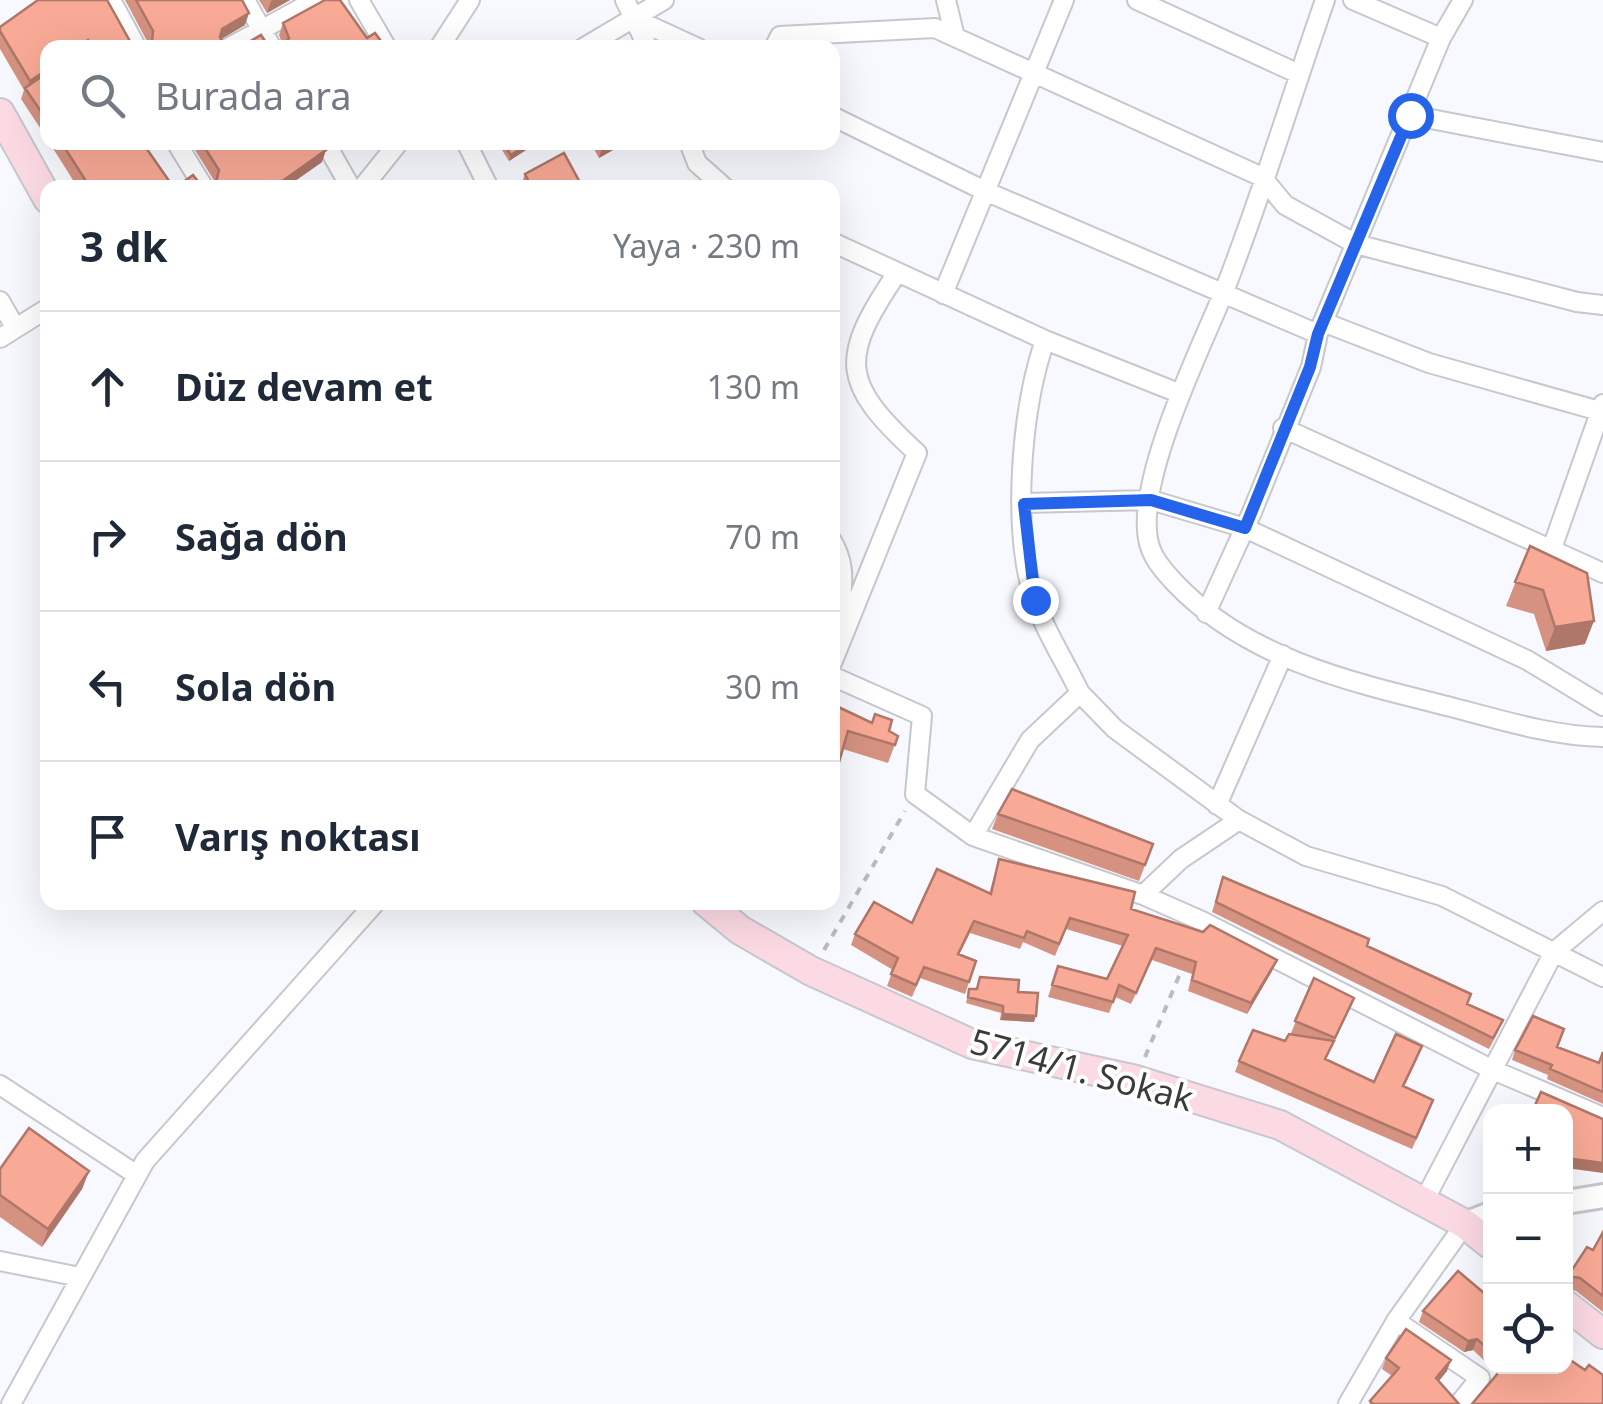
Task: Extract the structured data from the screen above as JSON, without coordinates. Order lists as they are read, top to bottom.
{
  "streets": {
    "main road": ["5714/1. Sokak"]
  },
  "page": {
    "search": "Burada ara",
    "heading": ["3 dk", "Yaya · 230 m"],
    "list": [
      ["Düz devam et", "130 m"],
      ["Sağa dön", "70 m"],
      ["Sola dön", "30 m"],
      "Varış noktası"
    ],
    "map_buttons": ["+", "−"]
  }
}
